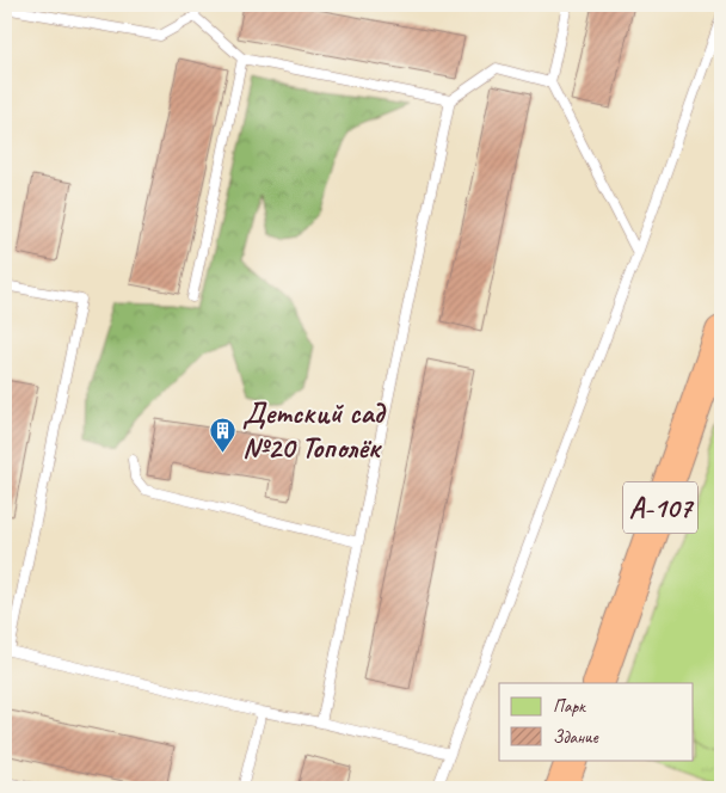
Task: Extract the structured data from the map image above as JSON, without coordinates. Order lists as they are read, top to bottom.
{
  "streets": {
    "highway": ["А-107"]
  },
  "places": {
    "building": ["Детский сад №20 Тополёк"]
  },
  "legend": ["Парк", "Здание"]
}
